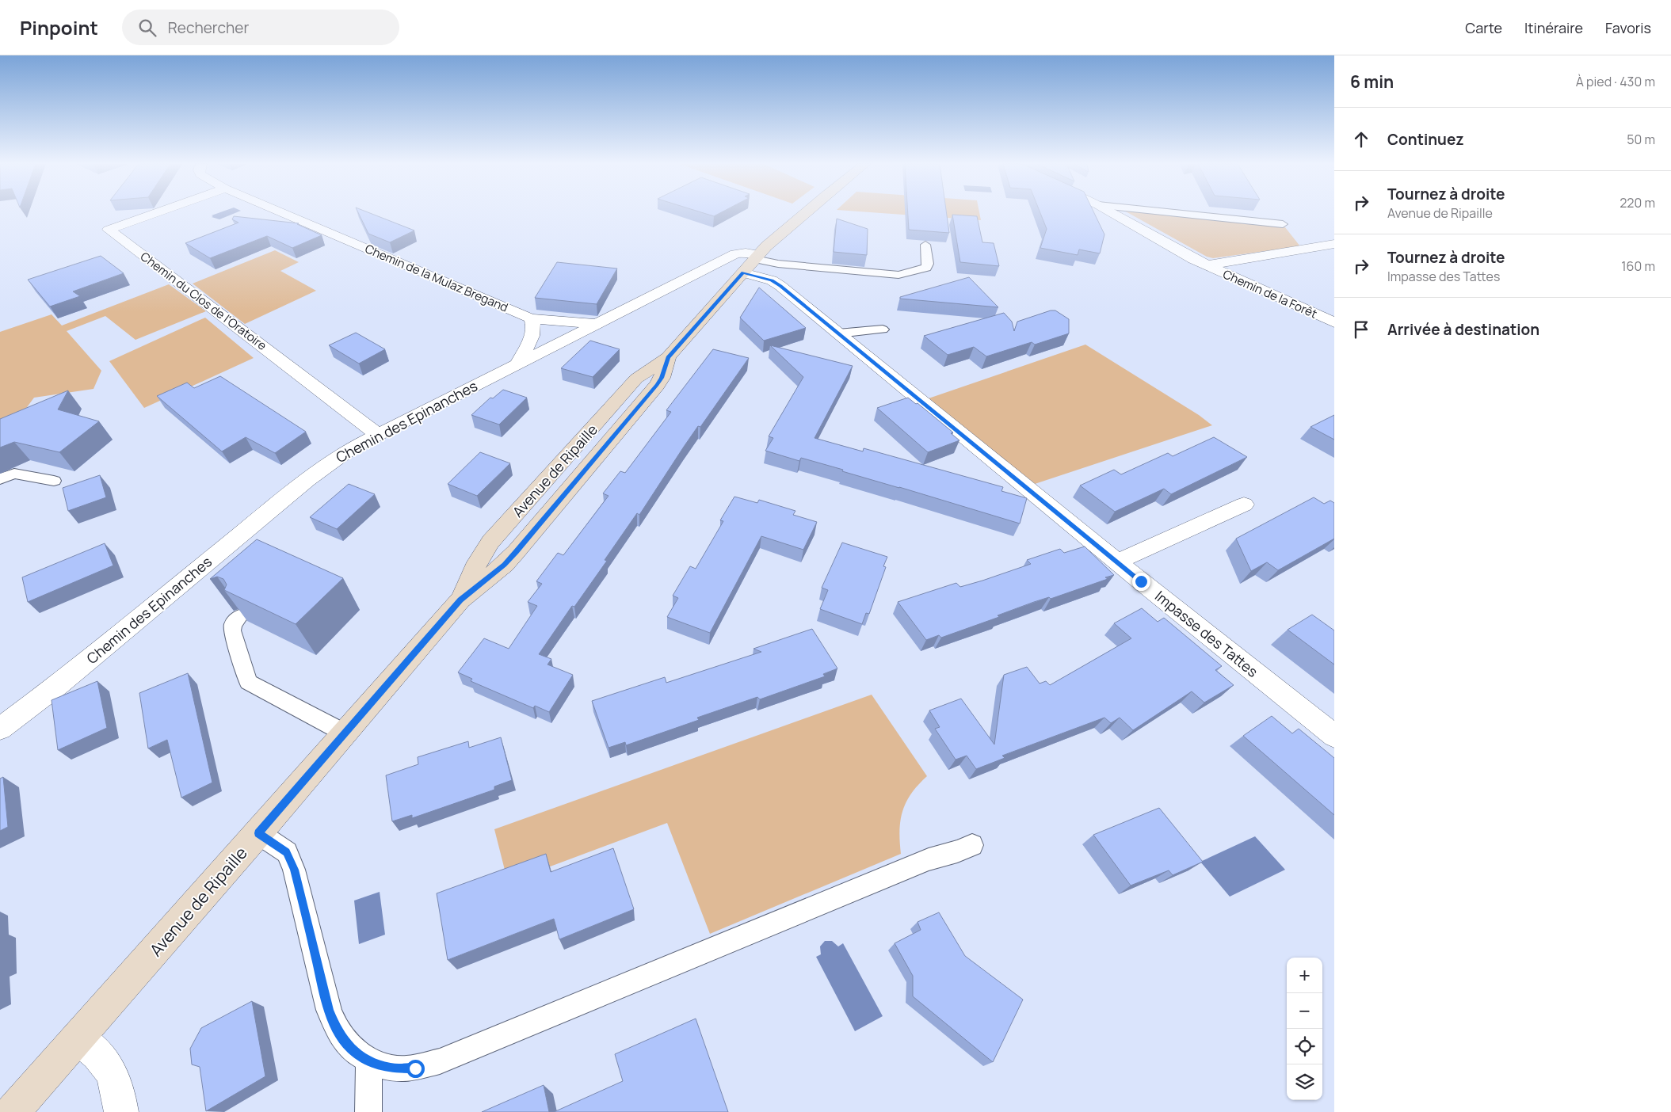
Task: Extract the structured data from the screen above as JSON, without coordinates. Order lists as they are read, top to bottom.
{
  "streets": {
    "street": [
      "Chemin de la Mulaz Bregand",
      "Chemin de la Forêt",
      "Chemin du Clos de l'Oratoire",
      "Chemin des Epinanches",
      "Avenue de Ripaille",
      "Impasse des Tattes"
    ]
  },
  "crossings": [
    ["Chemin de la Mulaz Bregand", "Chemin des Epinanches"],
    ["Chemin du Clos de l'Oratoire", "Chemin des Epinanches"],
    ["Chemin des Epinanches", "Avenue de Ripaille"],
    ["Chemin des Epinanches", "Impasse des Tattes"],
    ["Avenue de Ripaille", "Impasse des Tattes"]
  ],
  "page": {
    "header": "Pinpoint",
    "search": "Rechercher",
    "nav": ["Carte", "Itinéraire", "Favoris"],
    "heading": ["6 min", "À pied · 430 m"],
    "list": [
      ["Continuez", "50 m"],
      ["Tournez à droite", "Avenue de Ripaille", "220 m"],
      ["Tournez à droite", "Impasse des Tattes", "160 m"],
      "Arrivée à destination"
    ],
    "map_buttons": ["+", "−"]
  }
}
